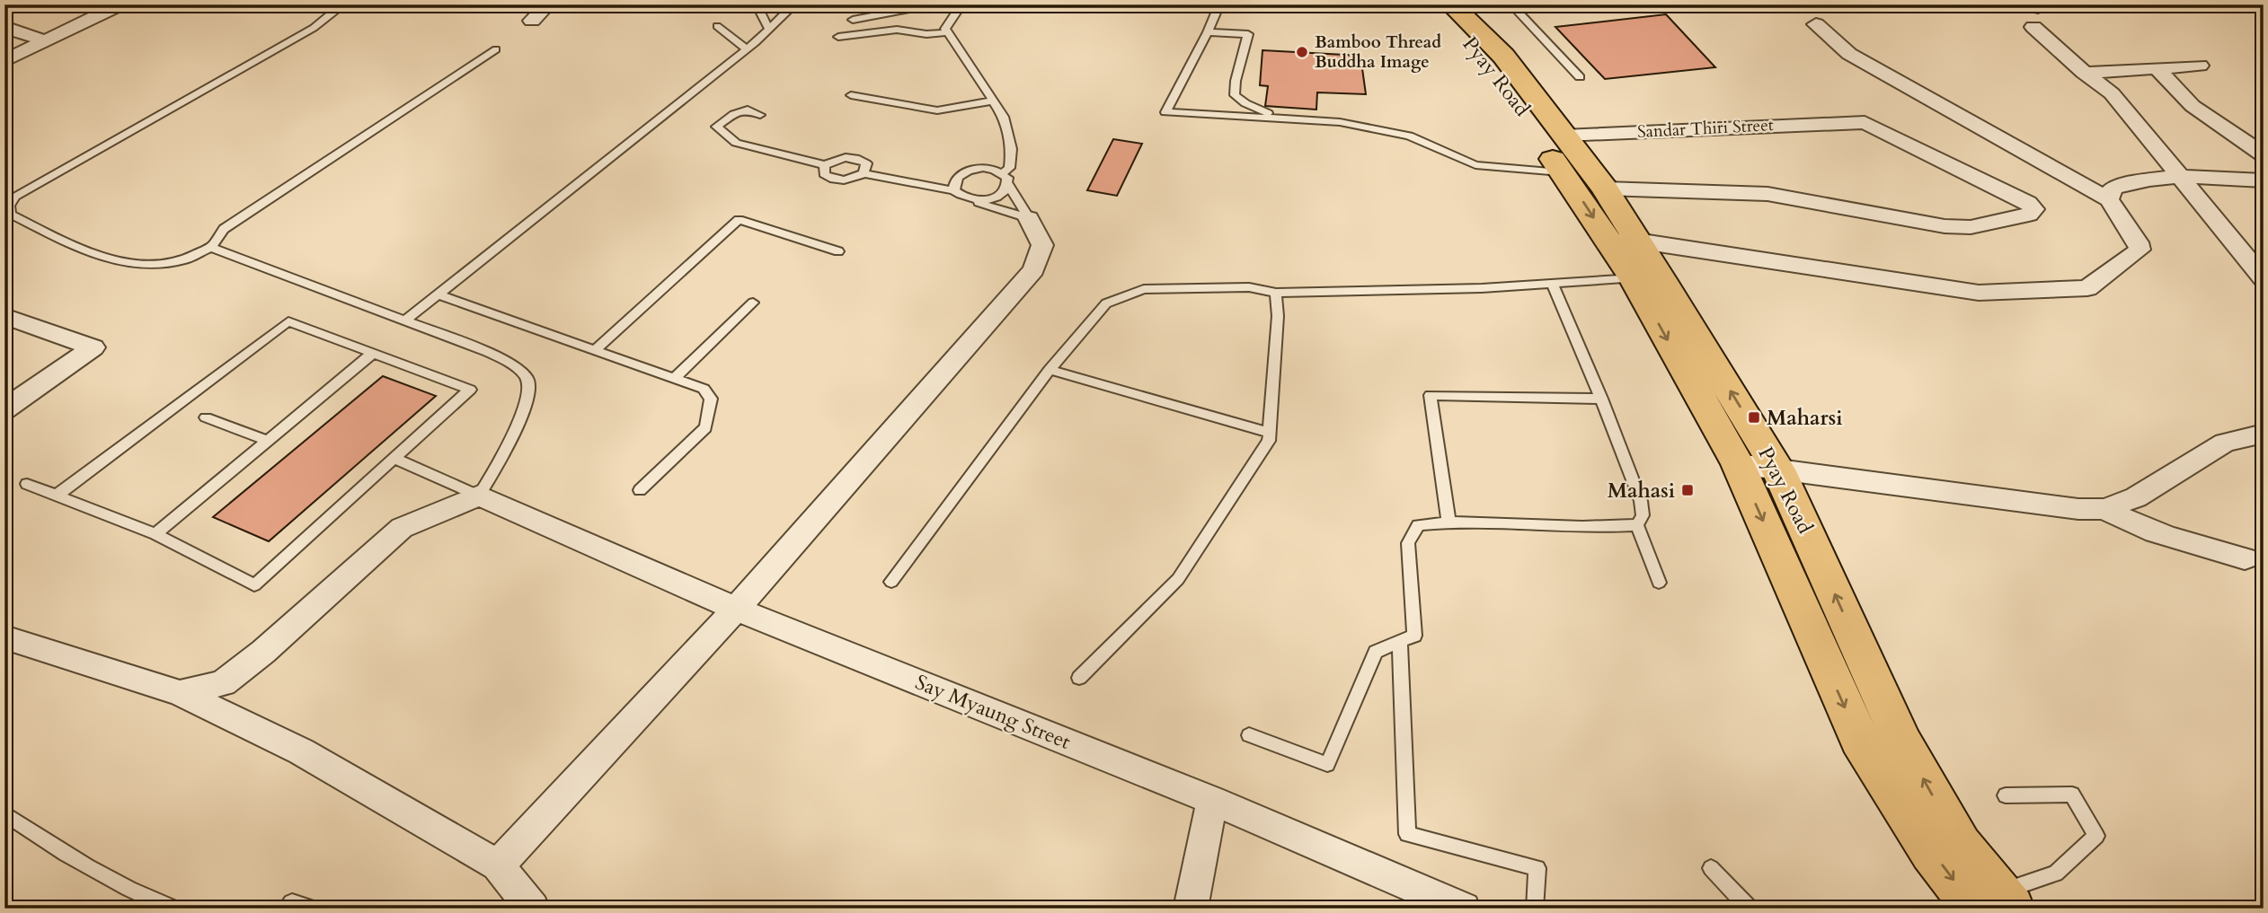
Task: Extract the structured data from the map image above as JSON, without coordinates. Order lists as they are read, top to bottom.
{
  "streets": {
    "highway": ["Pyay Road"],
    "street": ["Sandar Thiri Street", "Say Myaung Street"]
  },
  "crossings": [
    ["Pyay Road", "Sandar Thiri Street"]
  ],
  "places": {
    "other": ["Bamboo Thread Buddha Image"],
    "transit": ["Maharsi", "Mahasi"]
  }
}
